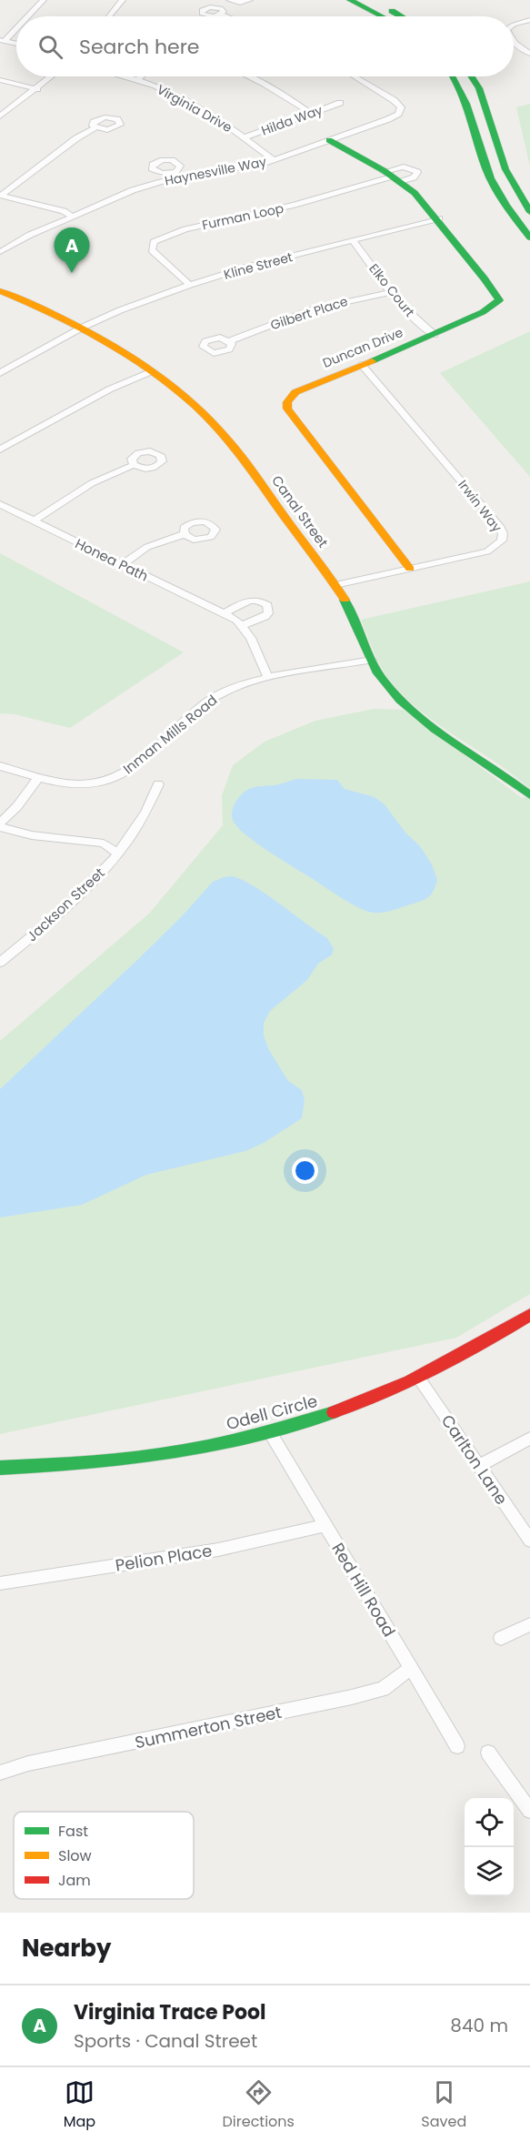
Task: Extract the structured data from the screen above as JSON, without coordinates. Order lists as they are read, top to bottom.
{
  "streets": {
    "street": [
      "Virginia Drive",
      "Hilda Way",
      "Haynesville Way",
      "Furman Loop",
      "Kline Street",
      "Elko Court",
      "Gilbert Place",
      "Duncan Drive",
      "Irwin Way",
      "Canal Street",
      "Honea Path",
      "Inman Mills Road",
      "Jackson Street",
      "Odell Circle",
      "Carlton Lane",
      "Pelion Place",
      "Red Hill Road",
      "Summerton Street"
    ]
  },
  "crossings": [
    ["Virginia Drive", "Hilda Way"],
    ["Virginia Drive", "Haynesville Way"],
    ["Haynesville Way", "Duncan Drive"],
    ["Furman Loop", "Kline Street"],
    ["Furman Loop", "Duncan Drive"],
    ["Kline Street", "Elko Court"],
    ["Kline Street", "Duncan Drive"],
    ["Kline Street", "Canal Street"],
    ["Elko Court", "Gilbert Place"],
    ["Elko Court", "Duncan Drive"],
    ["Duncan Drive", "Irwin Way"],
    ["Irwin Way", "Canal Street"],
    ["Canal Street", "Inman Mills Road"],
    ["Honea Path", "Inman Mills Road"],
    ["Odell Circle", "Carlton Lane"],
    ["Odell Circle", "Red Hill Road"],
    ["Pelion Place", "Red Hill Road"],
    ["Red Hill Road", "Summerton Street"]
  ],
  "legend": ["Fast", "Slow", "Jam"],
  "page": {
    "search": "Search here",
    "pins": "A",
    "heading": "Nearby",
    "list": [
      {
        "mark": "A",
        "name": "Virginia Trace Pool",
        "note": "Sports · Canal Street",
        "value": "840 m"
      }
    ],
    "nav": ["Map", "Directions", "Saved"]
  }
}
